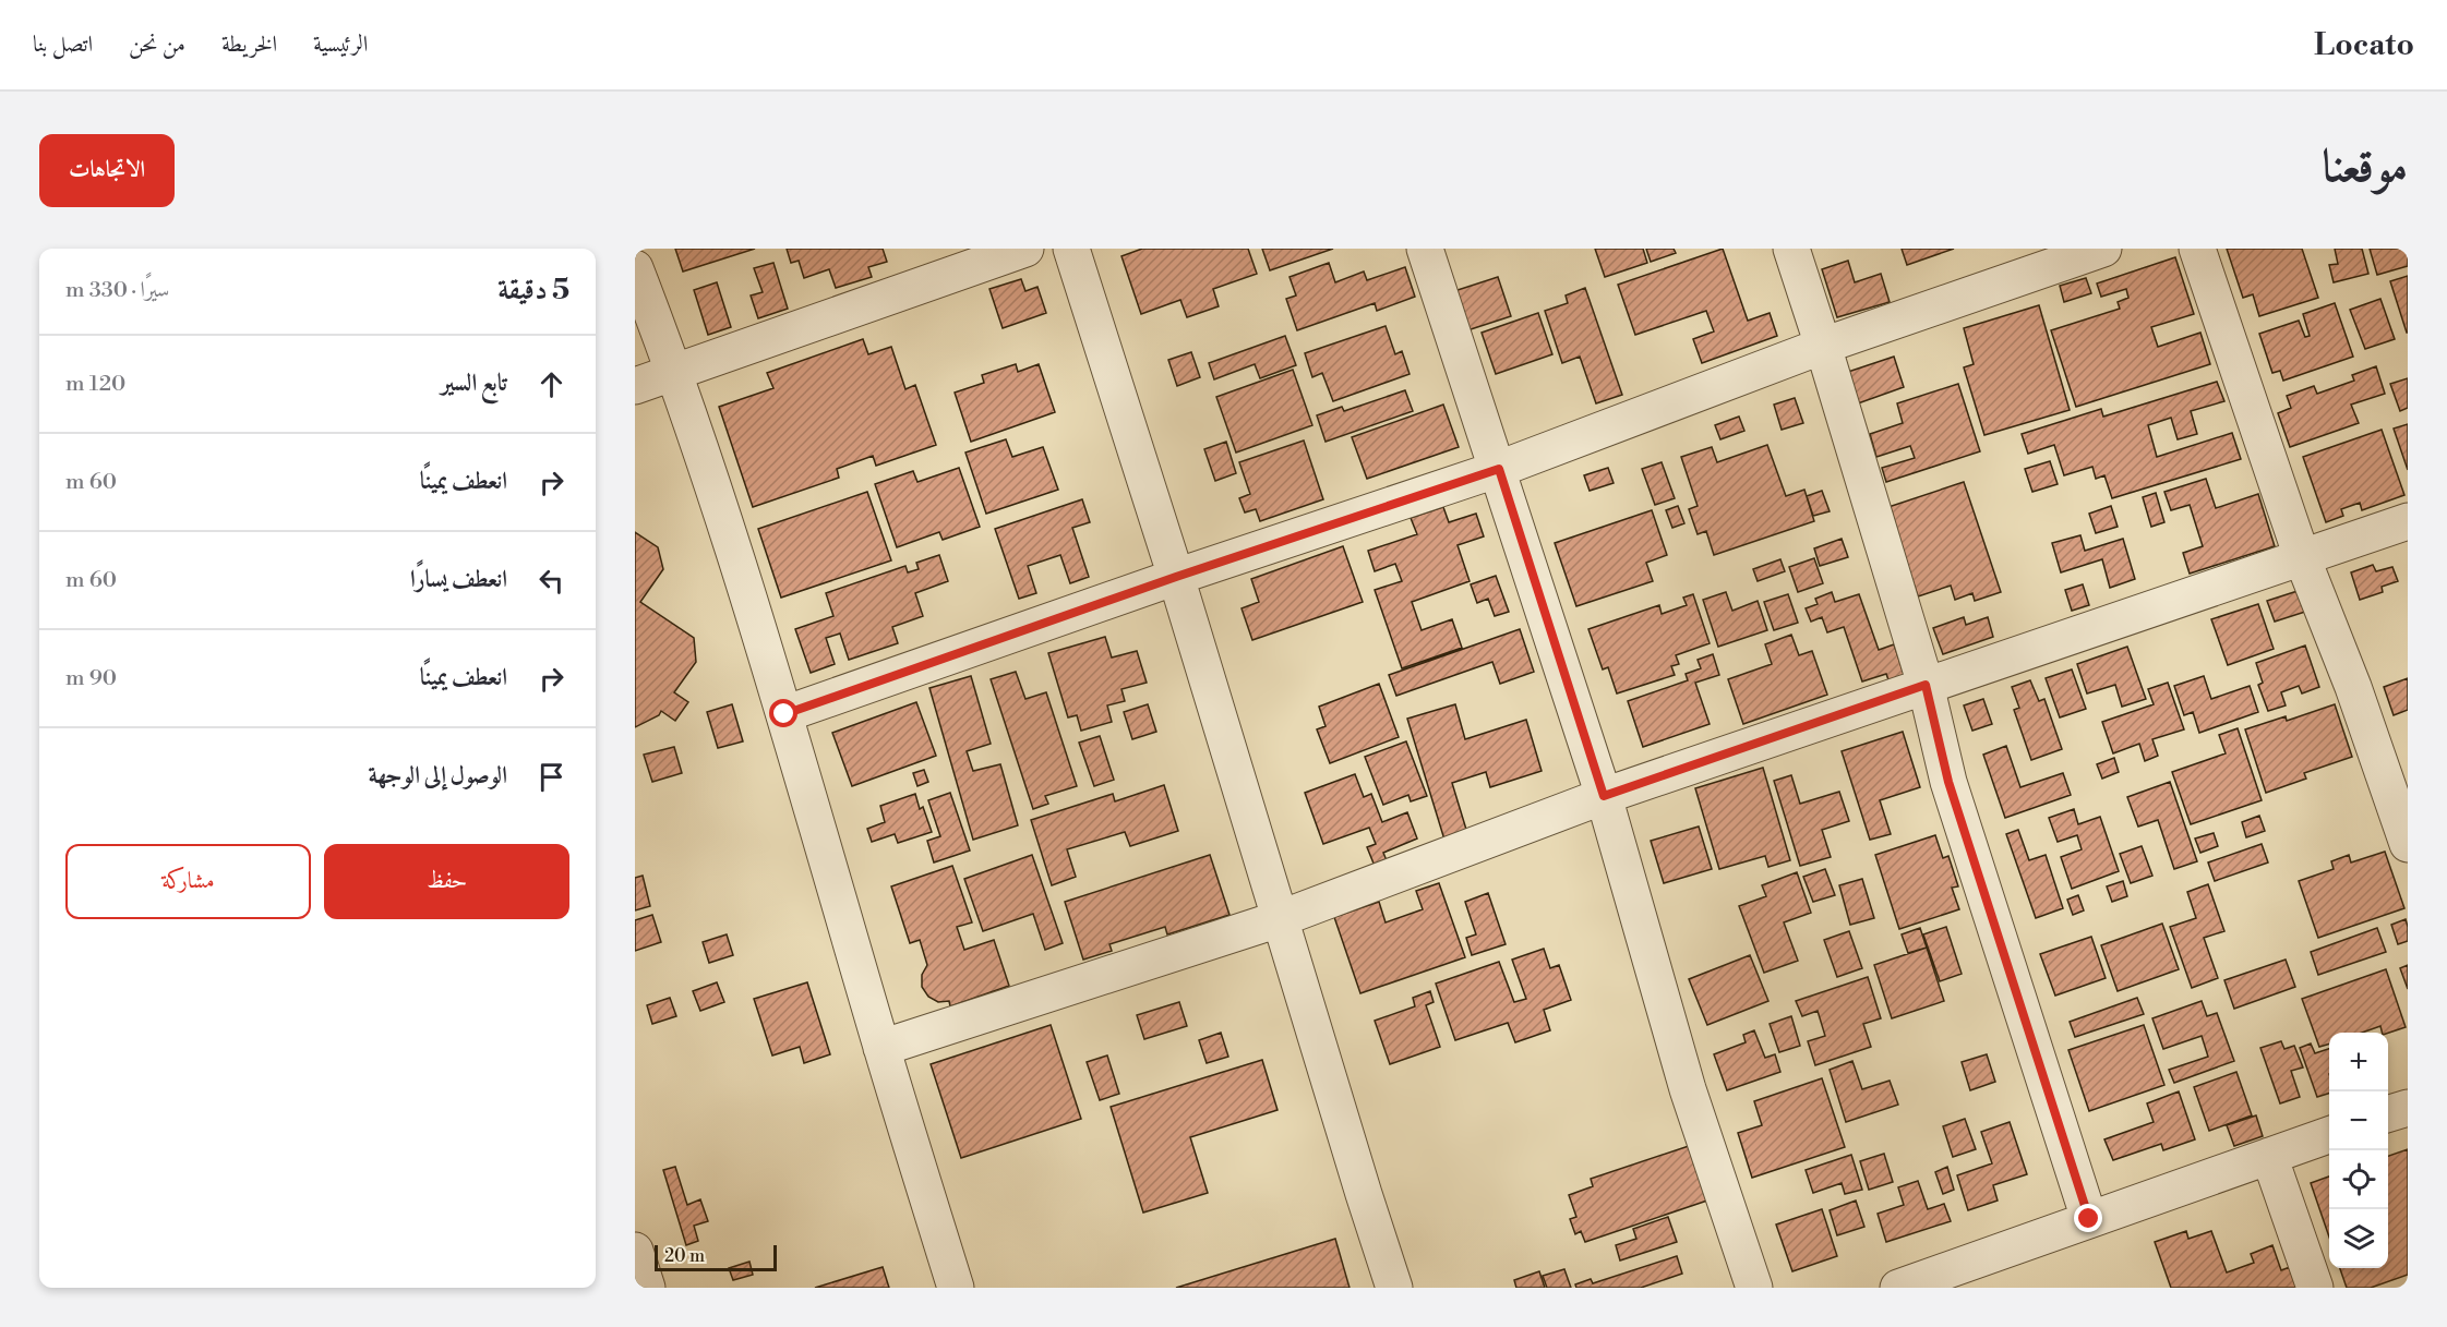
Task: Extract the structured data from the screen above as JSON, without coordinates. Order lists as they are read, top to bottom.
{
  "scale_bar": "20 m",
  "page": {
    "header": "Locato",
    "nav": [
      "الرئيسية",
      "الخريطة",
      "من نحن",
      "اتصل بنا"
    ],
    "title": "موقعنا",
    "buttons": [
      "الاتجاهات",
      ["حفظ", "مشاركة"]
    ],
    "heading": ["5 دقيقة", "سيرًا · 330 m"],
    "list": [
      ["تابع السير", "120 m"],
      ["انعطف يمينًا", "60 m"],
      ["انعطف يسارًا", "60 m"],
      ["انعطف يمينًا", "90 m"],
      "الوصول إلى الوجهة"
    ],
    "map_buttons": ["+", "−"],
    "scale": "20 m"
  }
}
